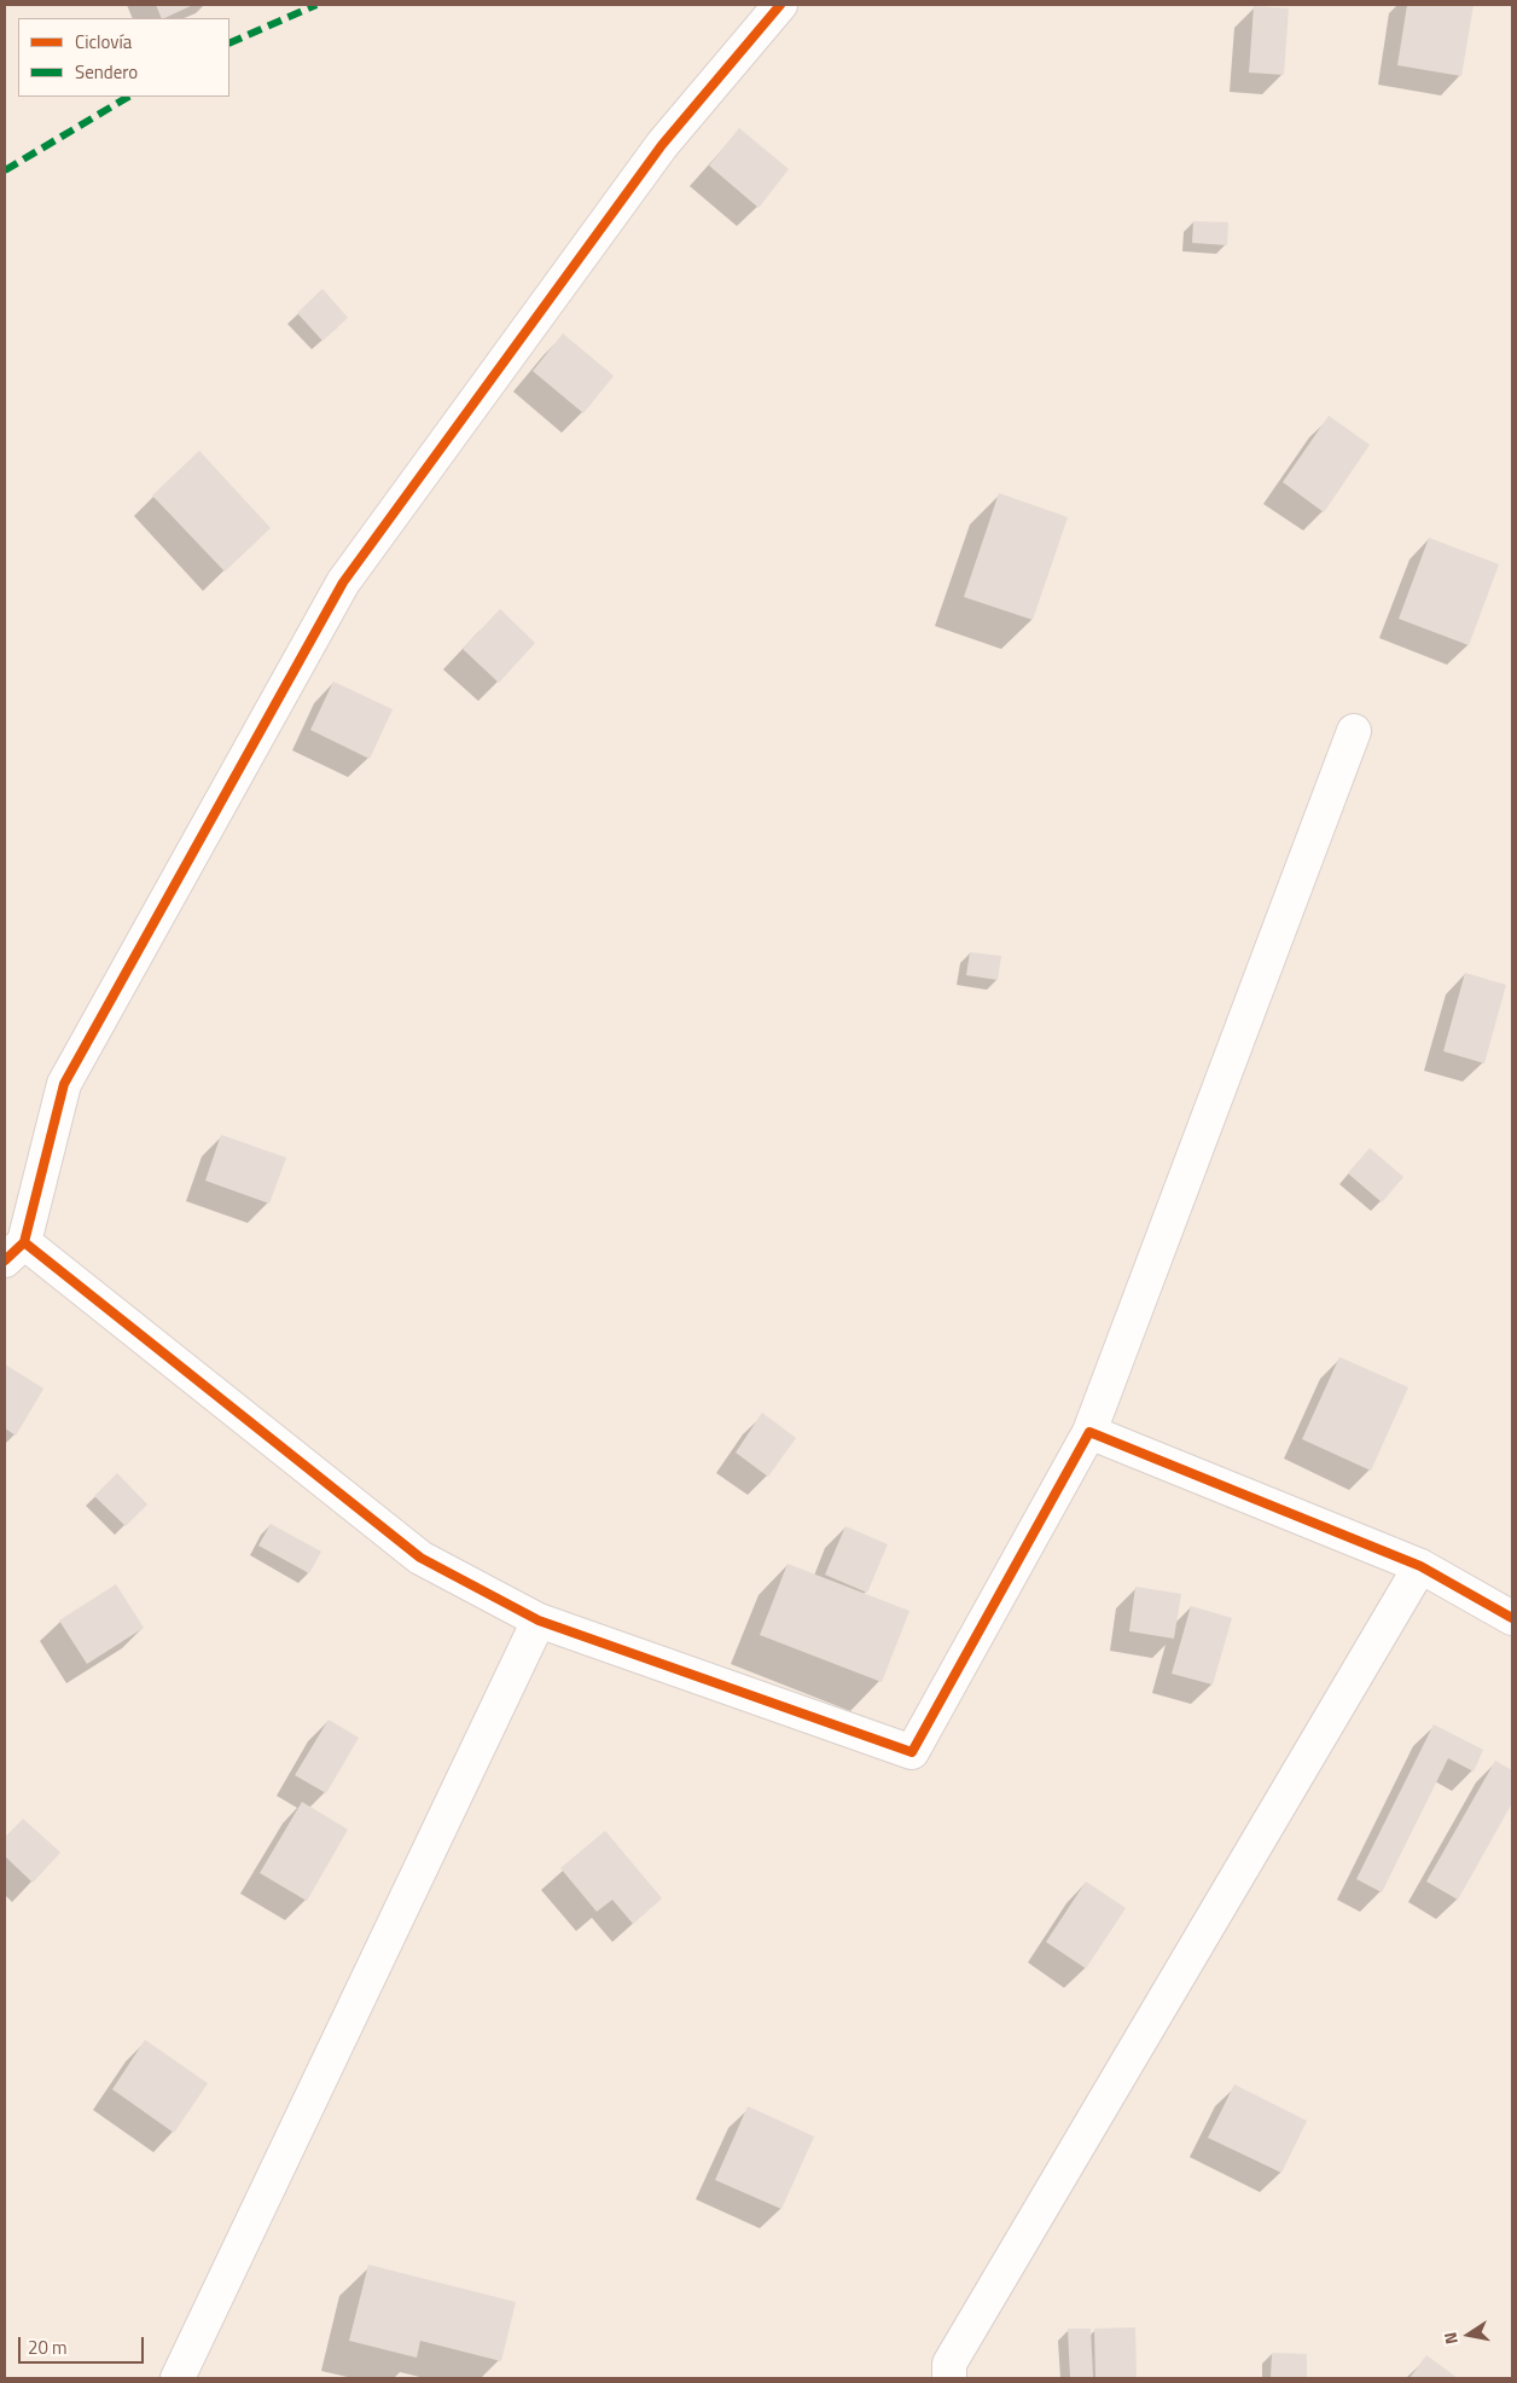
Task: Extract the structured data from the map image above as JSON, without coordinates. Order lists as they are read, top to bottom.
{
  "legend": ["Ciclovía", "Sendero"],
  "scale_bar": "20 m",
  "north": "left"
}
